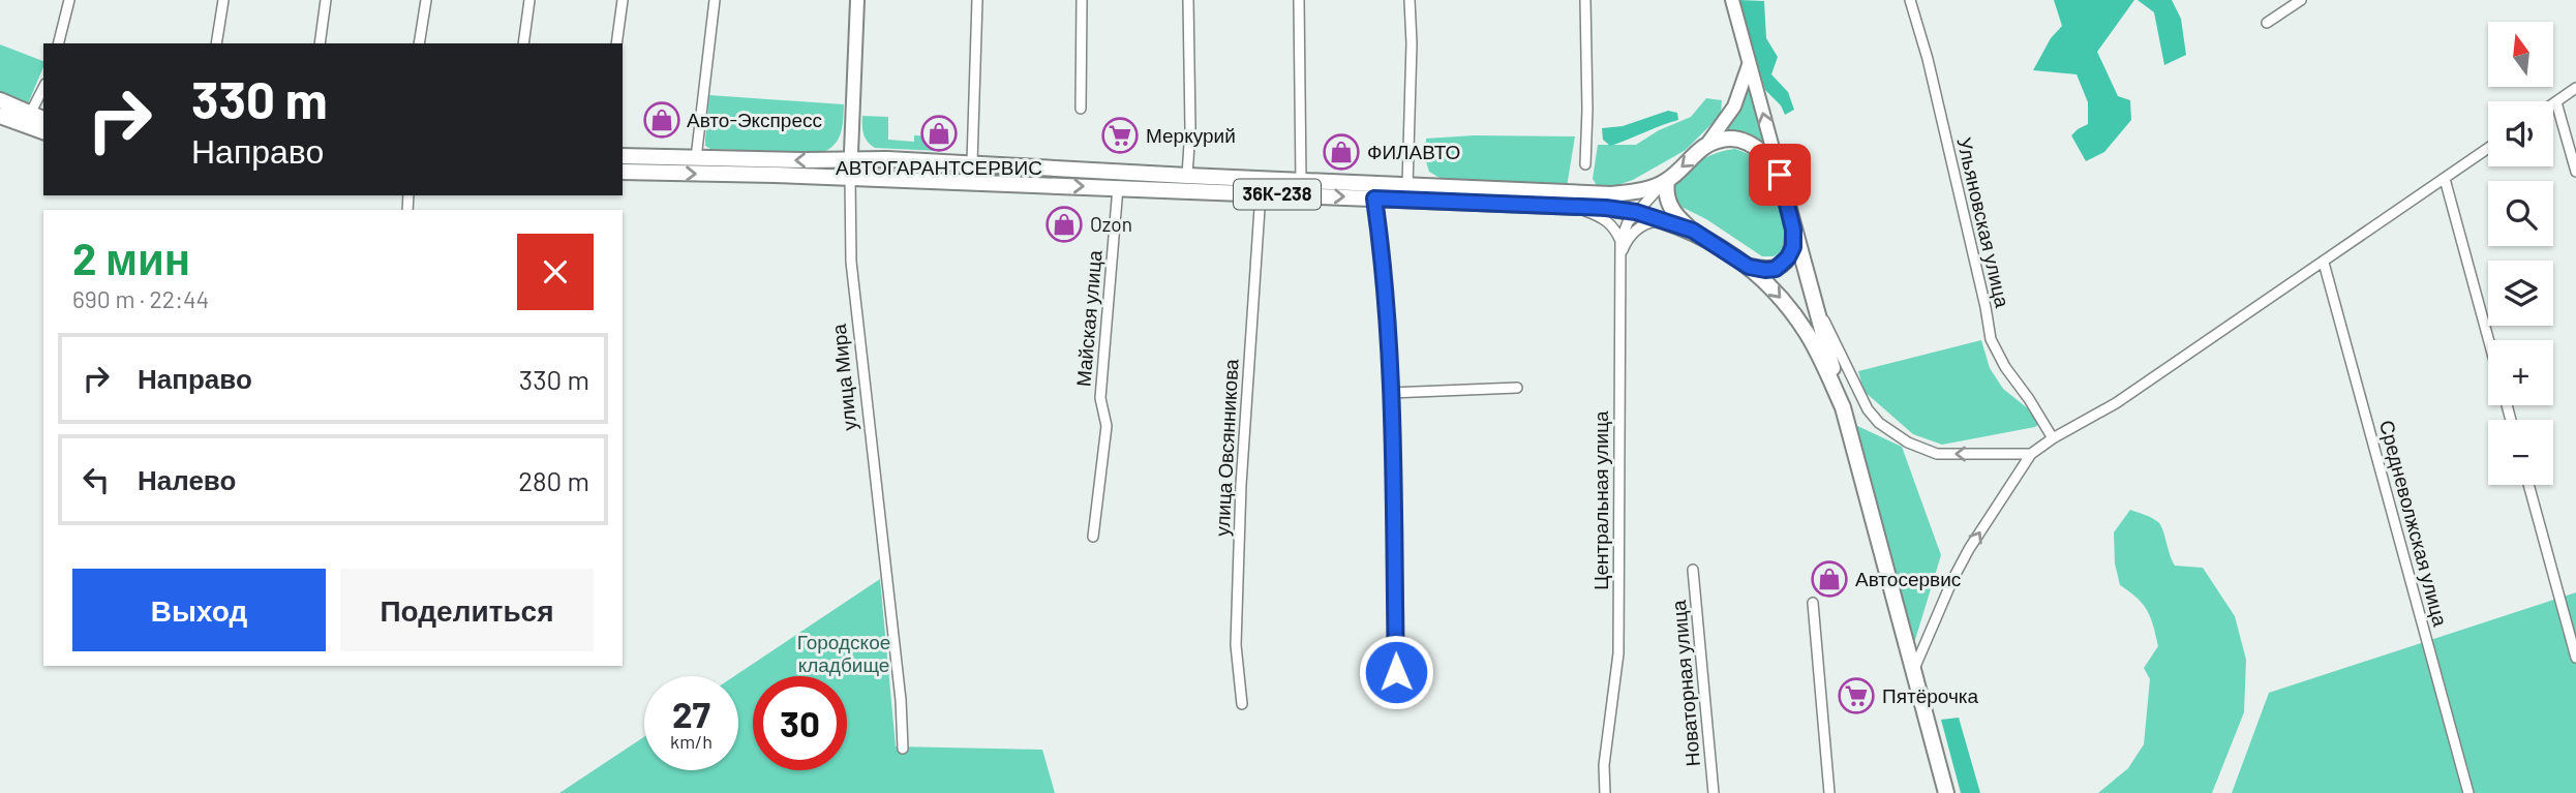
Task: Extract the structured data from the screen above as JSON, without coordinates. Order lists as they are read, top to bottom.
{
  "streets": {
    "main road": ["36К-238", "улица Мира"],
    "street": [
      "Ульяновская улица",
      "Майская улица",
      "улица Овсянникова",
      "Центральная улица",
      "Средневолжская улица",
      "Новаторная улица"
    ]
  },
  "crossings": [
    ["36К-238", "Майская улица"],
    ["36К-238", "улица Мира"],
    ["36К-238", "улица Овсянникова"],
    ["36К-238", "Центральная улица"]
  ],
  "parks": ["Городское кладбище"],
  "places": {
    "shop": [
      "Авто-Экспресс",
      "АВТОГАРАНТСЕРВИС",
      "ФИЛАВТО",
      "Ozon",
      "Автосервис"
    ],
    "supermarket": ["Меркурий", "Пятёрочка"]
  },
  "north": "top",
  "page": {
    "map_buttons": ["+", "−"],
    "turn": ["330 m", "Направо"],
    "heading": ["2 мин", "690 m · 22:44"],
    "list": [
      {
        "name": "Направо",
        "value": "330 m"
      },
      {
        "name": "Налево",
        "value": "280 m"
      }
    ],
    "buttons": ["Выход", "Поделиться"],
    "speed": "27 km/h",
    "limit": "30"
  }
}
